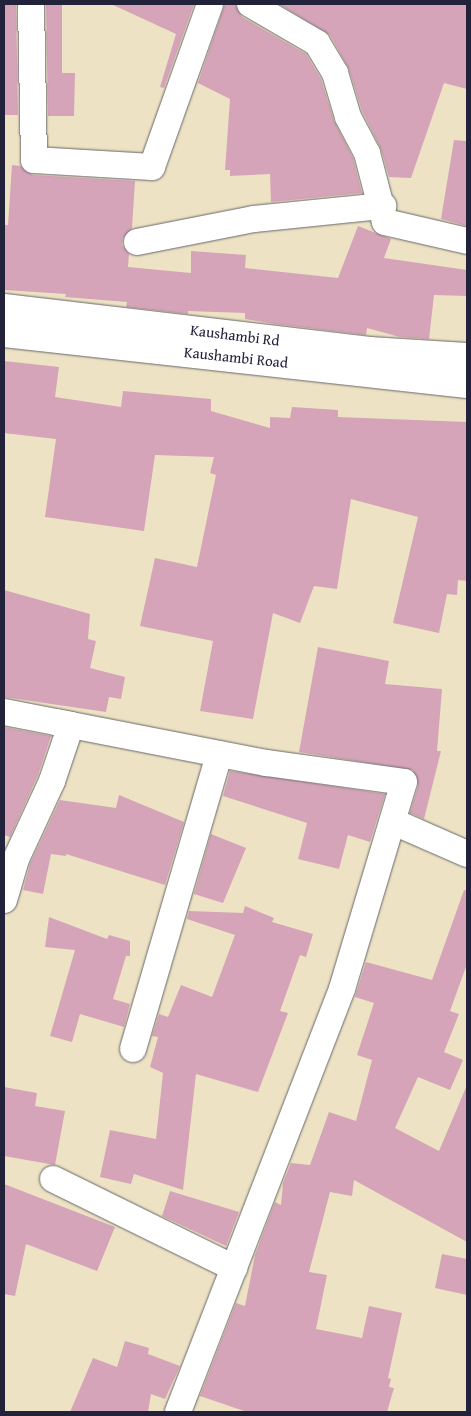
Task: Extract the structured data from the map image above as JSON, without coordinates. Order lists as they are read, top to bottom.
{
  "streets": {
    "main road": ["Kaushambi Rd", "Kaushambi Road"]
  }
}
